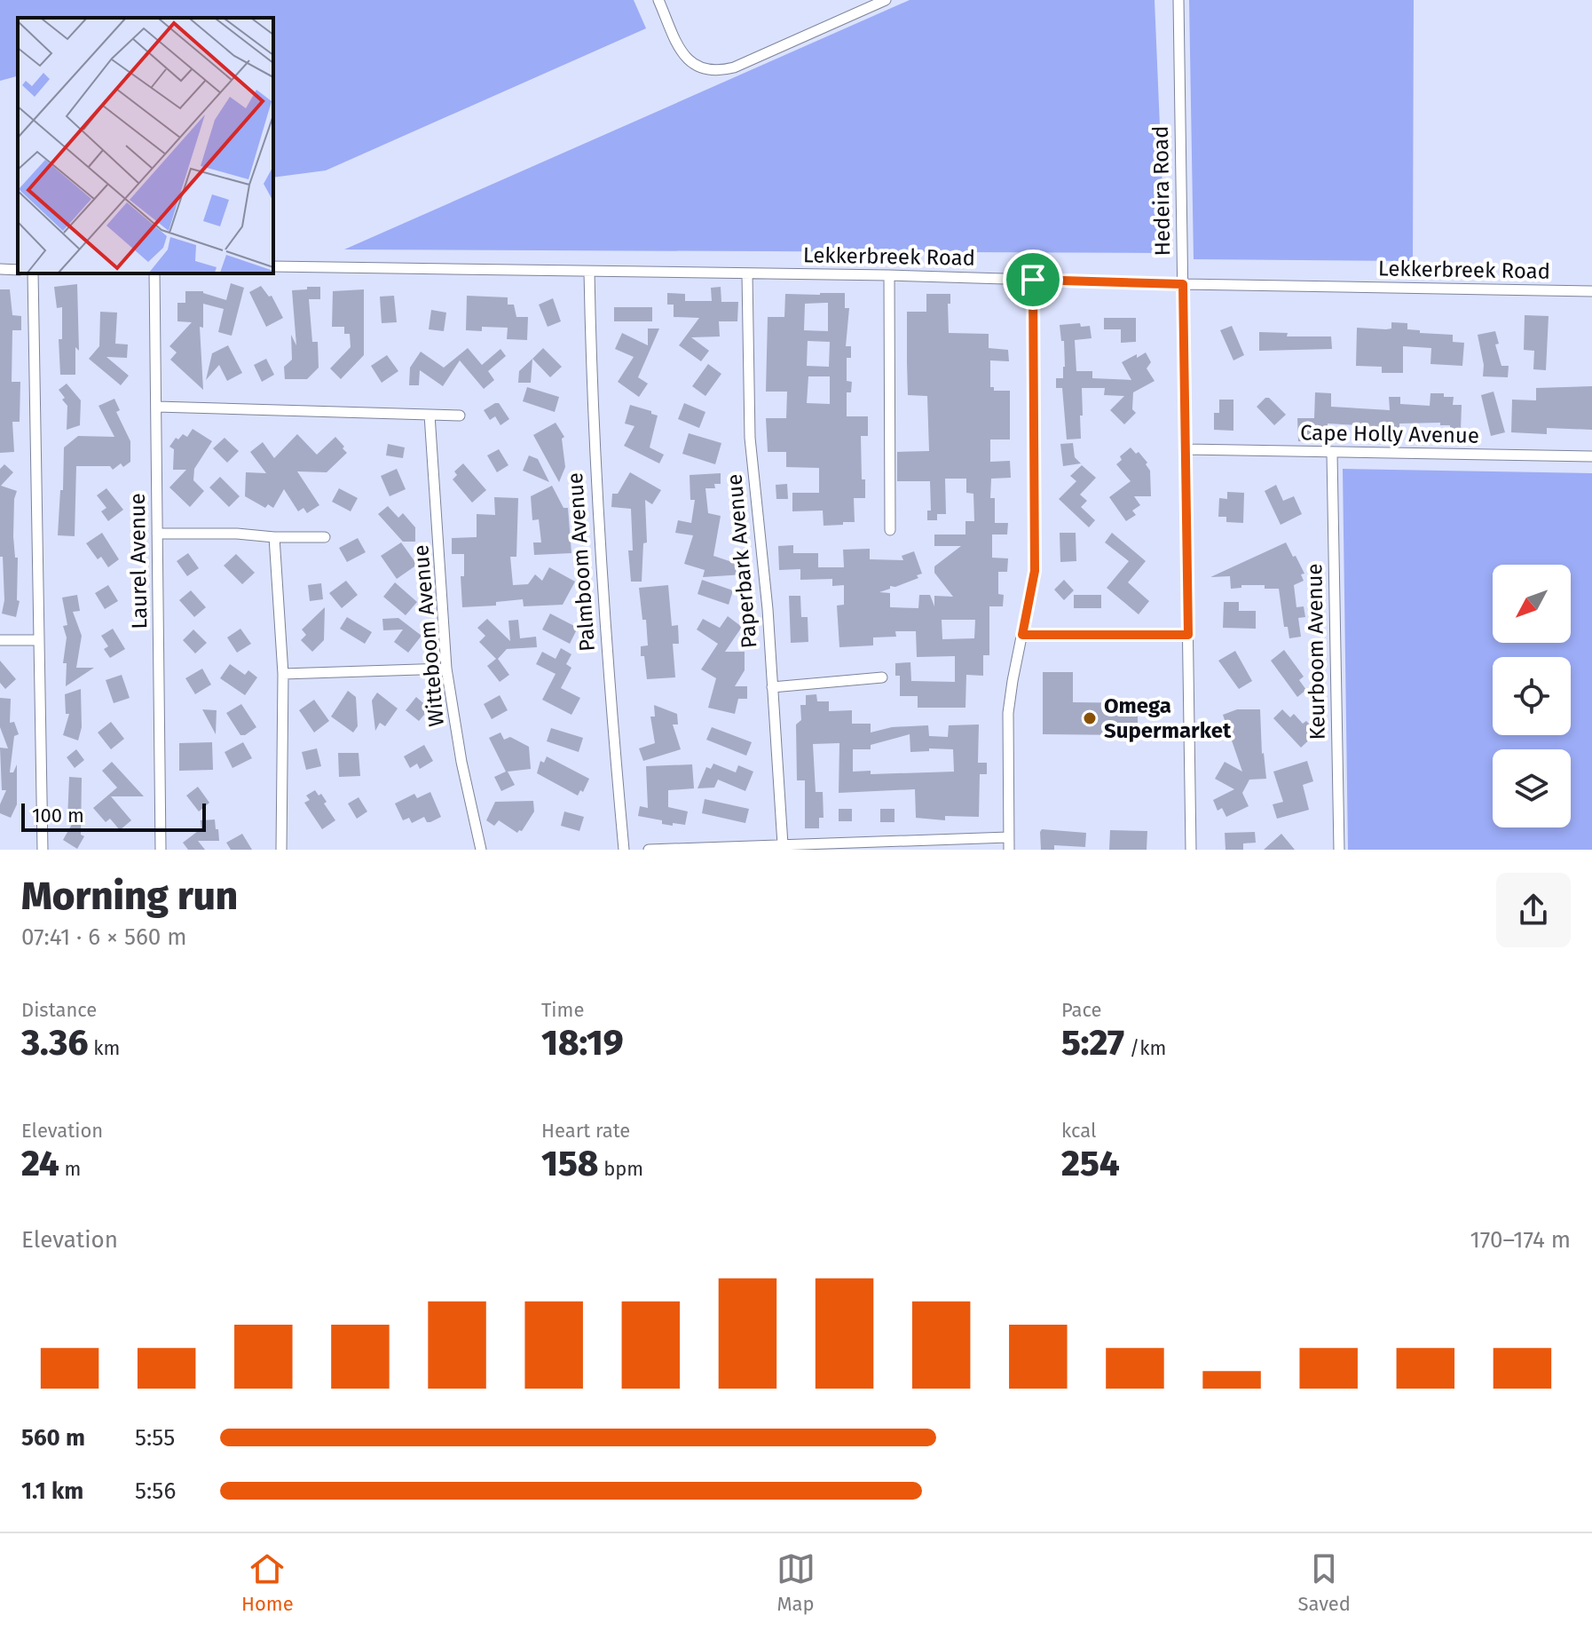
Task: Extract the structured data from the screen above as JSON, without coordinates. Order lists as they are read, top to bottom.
{
  "streets": {
    "street": [
      "Hedeira Road",
      "Lekkerbreek Road",
      "Cape Holly Avenue",
      "Laurel Avenue",
      "Paperbark Avenue",
      "Palmboom Avenue",
      "Witteboom Avenue",
      "Keurboom Avenue"
    ]
  },
  "crossings": [
    ["Hedeira Road", "Lekkerbreek Road"],
    ["Hedeira Road", "Cape Holly Avenue"],
    ["Lekkerbreek Road", "Paperbark Avenue"],
    ["Lekkerbreek Road", "Palmboom Avenue"],
    ["Cape Holly Avenue", "Keurboom Avenue"]
  ],
  "places": ["Omega Supermarket"],
  "scale_bar": "100 m",
  "north": "bottom left",
  "page": {
    "scale": "100 m",
    "heading": ["Morning run", "07:41 · 6 × 560 m"],
    "stats": [
      ["Distance", "3.36 km"],
      ["Time", "18:19"],
      ["Pace", "5:27 /km"],
      ["Elevation", "24 m"],
      ["Heart rate", "158 bpm"],
      ["kcal", "254"]
    ],
    "chart": ["Elevation", "170–174 m"],
    "list": [
      {
        "name": "560 m",
        "note": "5:55"
      },
      {
        "name": "1.1 km",
        "note": "5:56"
      }
    ],
    "tabs": ["Home", "Map", "Saved"]
  }
}
